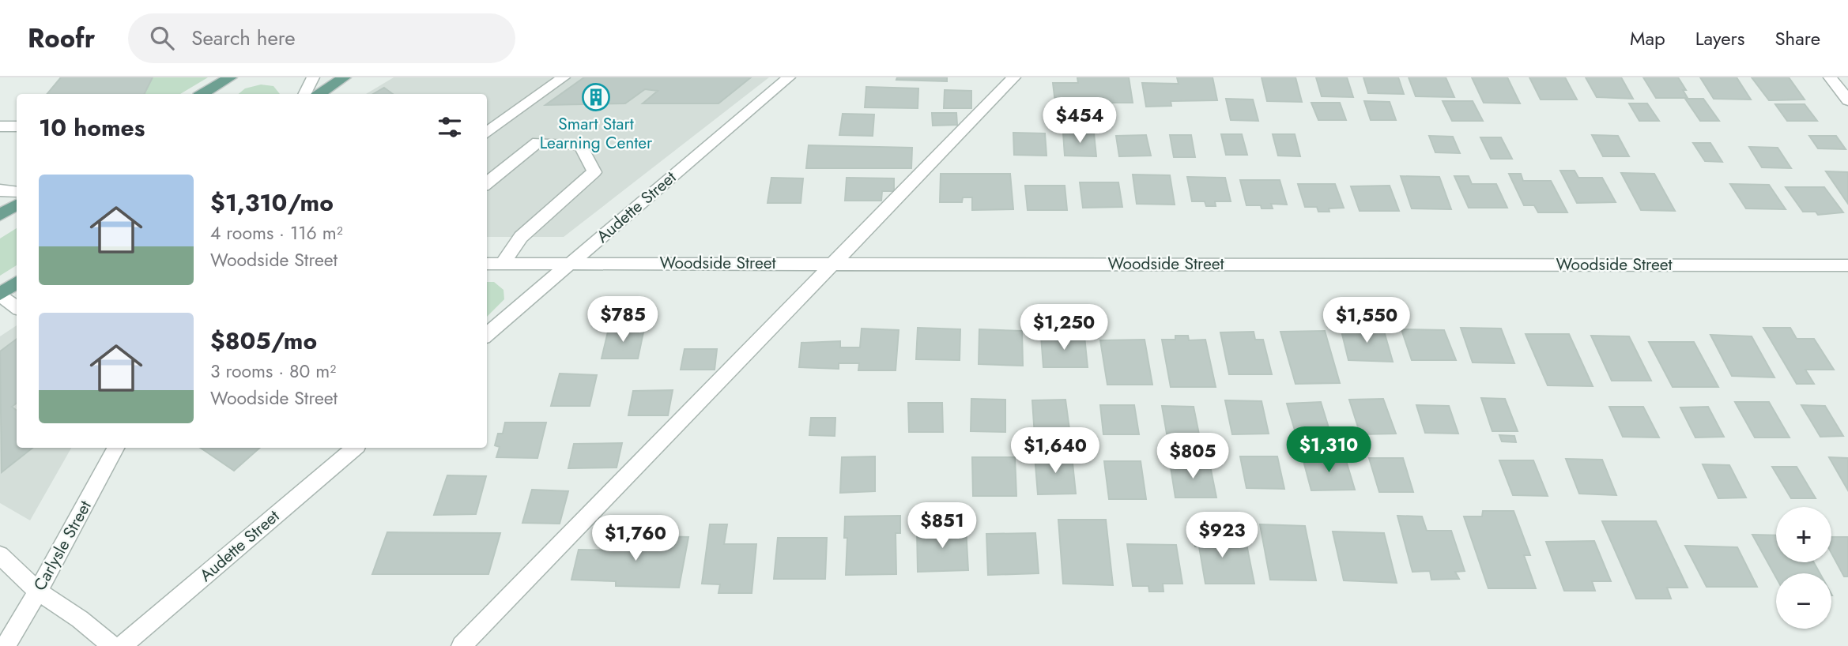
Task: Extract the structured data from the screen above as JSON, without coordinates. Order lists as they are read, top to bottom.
{
  "streets": {
    "street": ["Audette Street", "Woodside Street", "Carlysle Street"]
  },
  "crossings": [
    ["Audette Street", "Woodside Street"]
  ],
  "places": {
    "building": ["Smart Start Learning Center"]
  },
  "page": {
    "header": "Roofr",
    "search": "Search here",
    "nav": ["Map", "Layers", "Share"],
    "heading": "10 homes",
    "price": [
      "$454",
      "$785",
      "$1,550",
      "$1,250",
      "$1,310",
      "$1,640",
      "$805",
      "$851",
      "$923",
      "$1,760"
    ],
    "list": [
      {
        "name": "$1,310/mo",
        "note": "4 rooms · 116 m² · Woodside Street"
      },
      {
        "name": "$805/mo",
        "note": "3 rooms · 80 m² · Woodside Street"
      }
    ],
    "map_buttons": ["+", "−"]
  }
}
